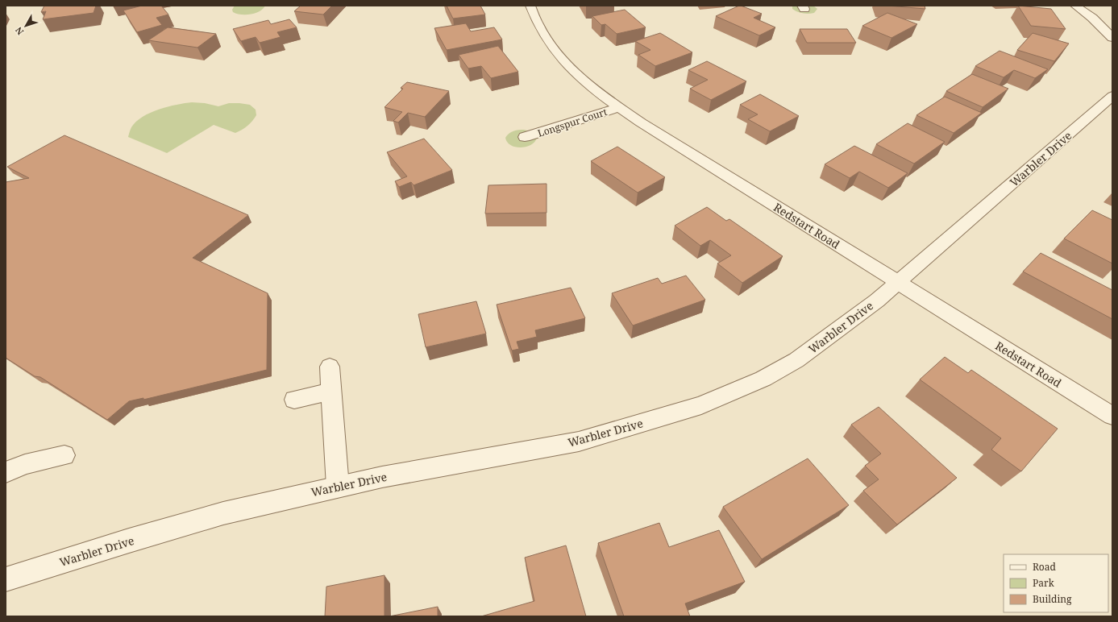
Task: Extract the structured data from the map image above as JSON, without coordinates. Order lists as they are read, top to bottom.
{
  "streets": {
    "street": ["Longspur Court", "Warbler Drive", "Redstart Road"]
  },
  "crossings": [
    ["Longspur Court", "Redstart Road"],
    ["Warbler Drive", "Redstart Road"]
  ],
  "legend": ["Road", "Park", "Building"],
  "north": "bottom left"
}
